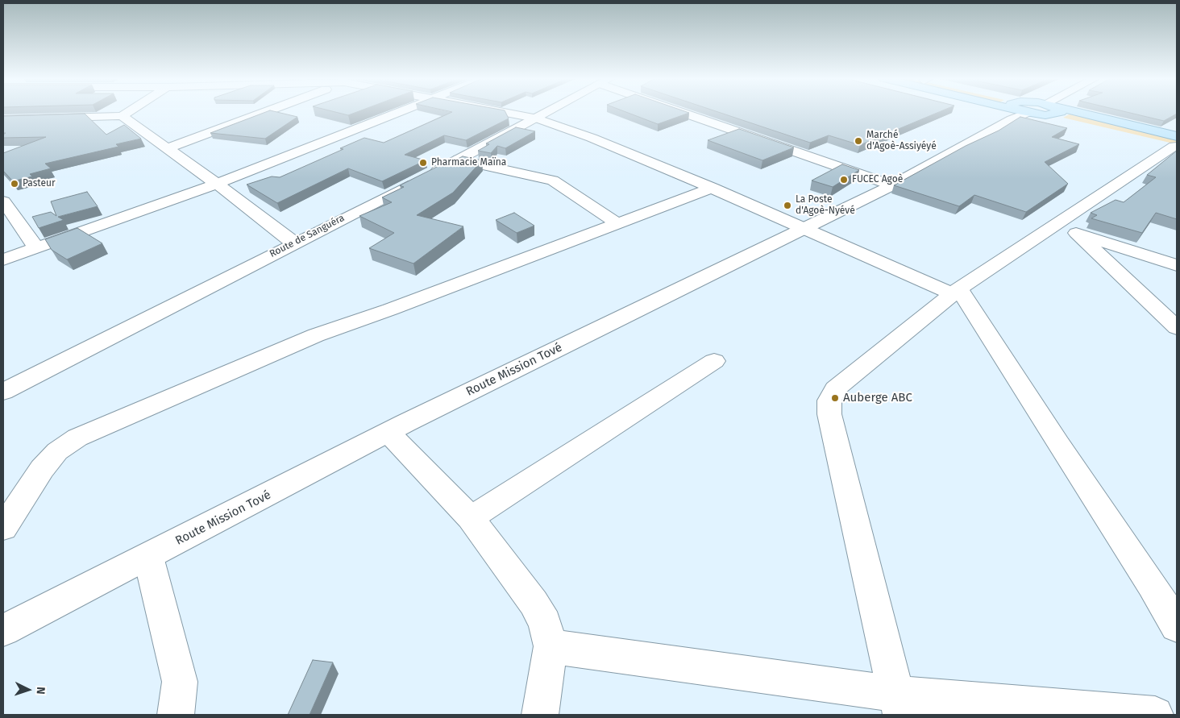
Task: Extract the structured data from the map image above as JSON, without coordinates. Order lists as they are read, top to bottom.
{
  "streets": {
    "street": ["Route de Sanguéra", "Route Mission Tové"]
  },
  "places": [
    "Marché d'Agoè-Assiyéyé",
    "Pharmacie Maïna",
    "FUCEC Agoè",
    "Pasteur",
    "La Poste d'Agoè-Nyévé",
    "Auberge ABC"
  ],
  "north": "right"
}
